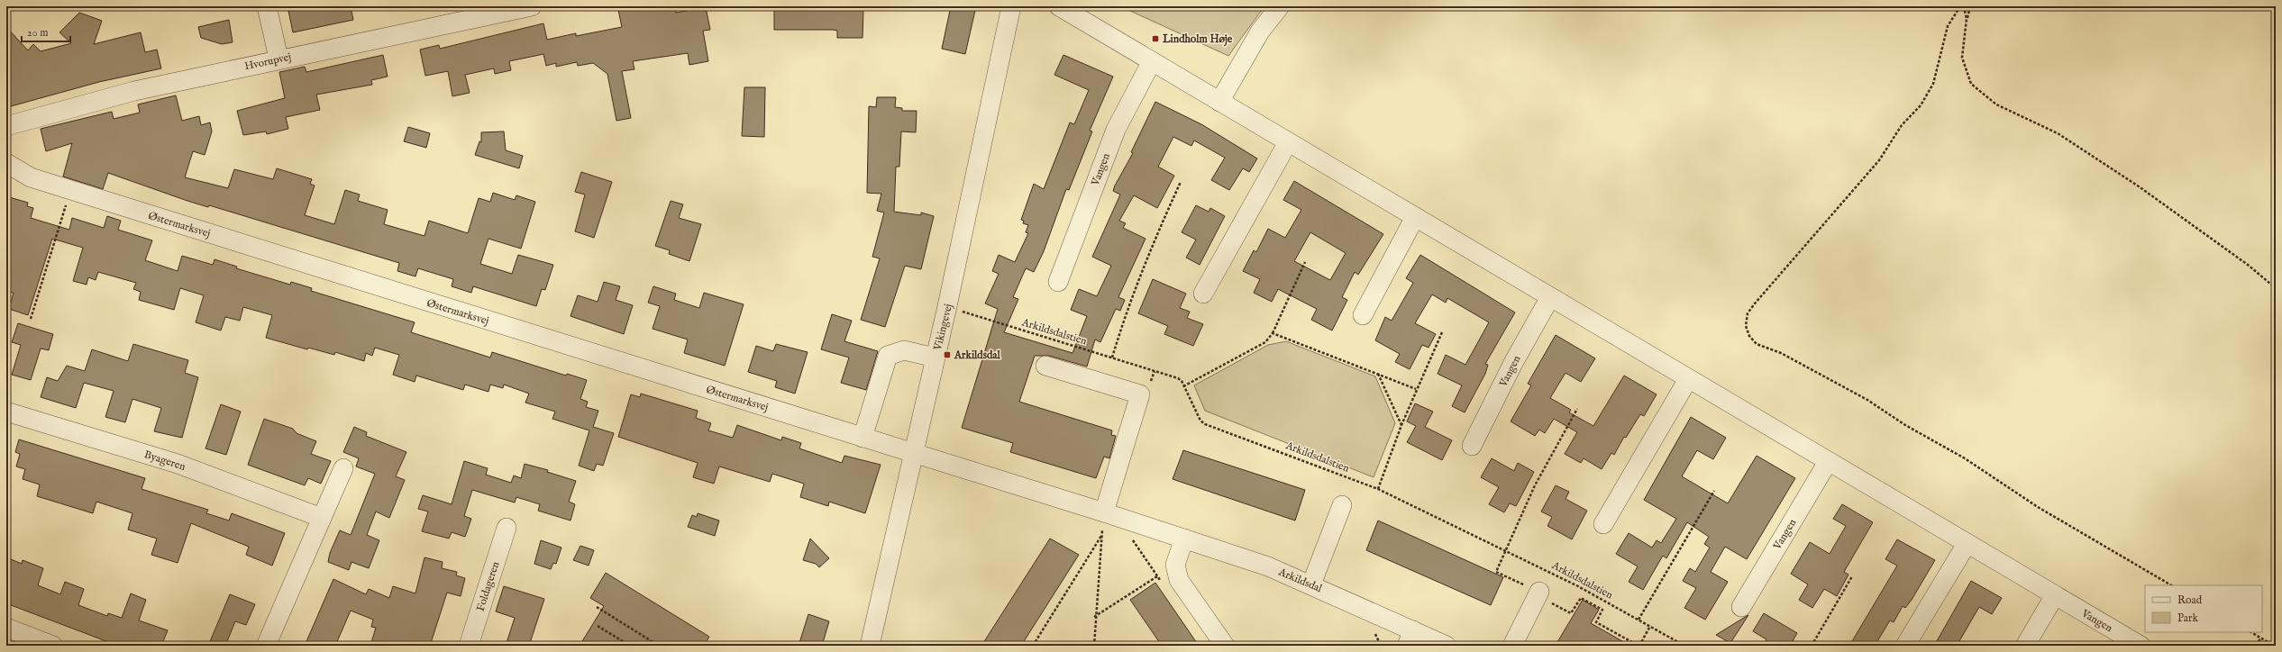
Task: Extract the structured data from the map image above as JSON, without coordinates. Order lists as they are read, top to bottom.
{
  "streets": {
    "street": [
      "Hvorupvej",
      "Vangen",
      "Østermarksvej",
      "Vikingevej",
      "Byageren",
      "Arkildsdal",
      "Foldageren"
    ],
    "path": ["Arkildsdalstien"]
  },
  "crossings": [
    ["Østermarksvej", "Vikingevej"],
    ["Østermarksvej", "Arkildsdal"],
    ["Vikingevej", "Arkildsdalstien"],
    ["Vikingevej", "Arkildsdal"]
  ],
  "places": {
    "transit": ["Lindholm Høje", "Arkildsdal"]
  },
  "legend": ["Road", "Park"],
  "scale_bar": "20 m"
}
